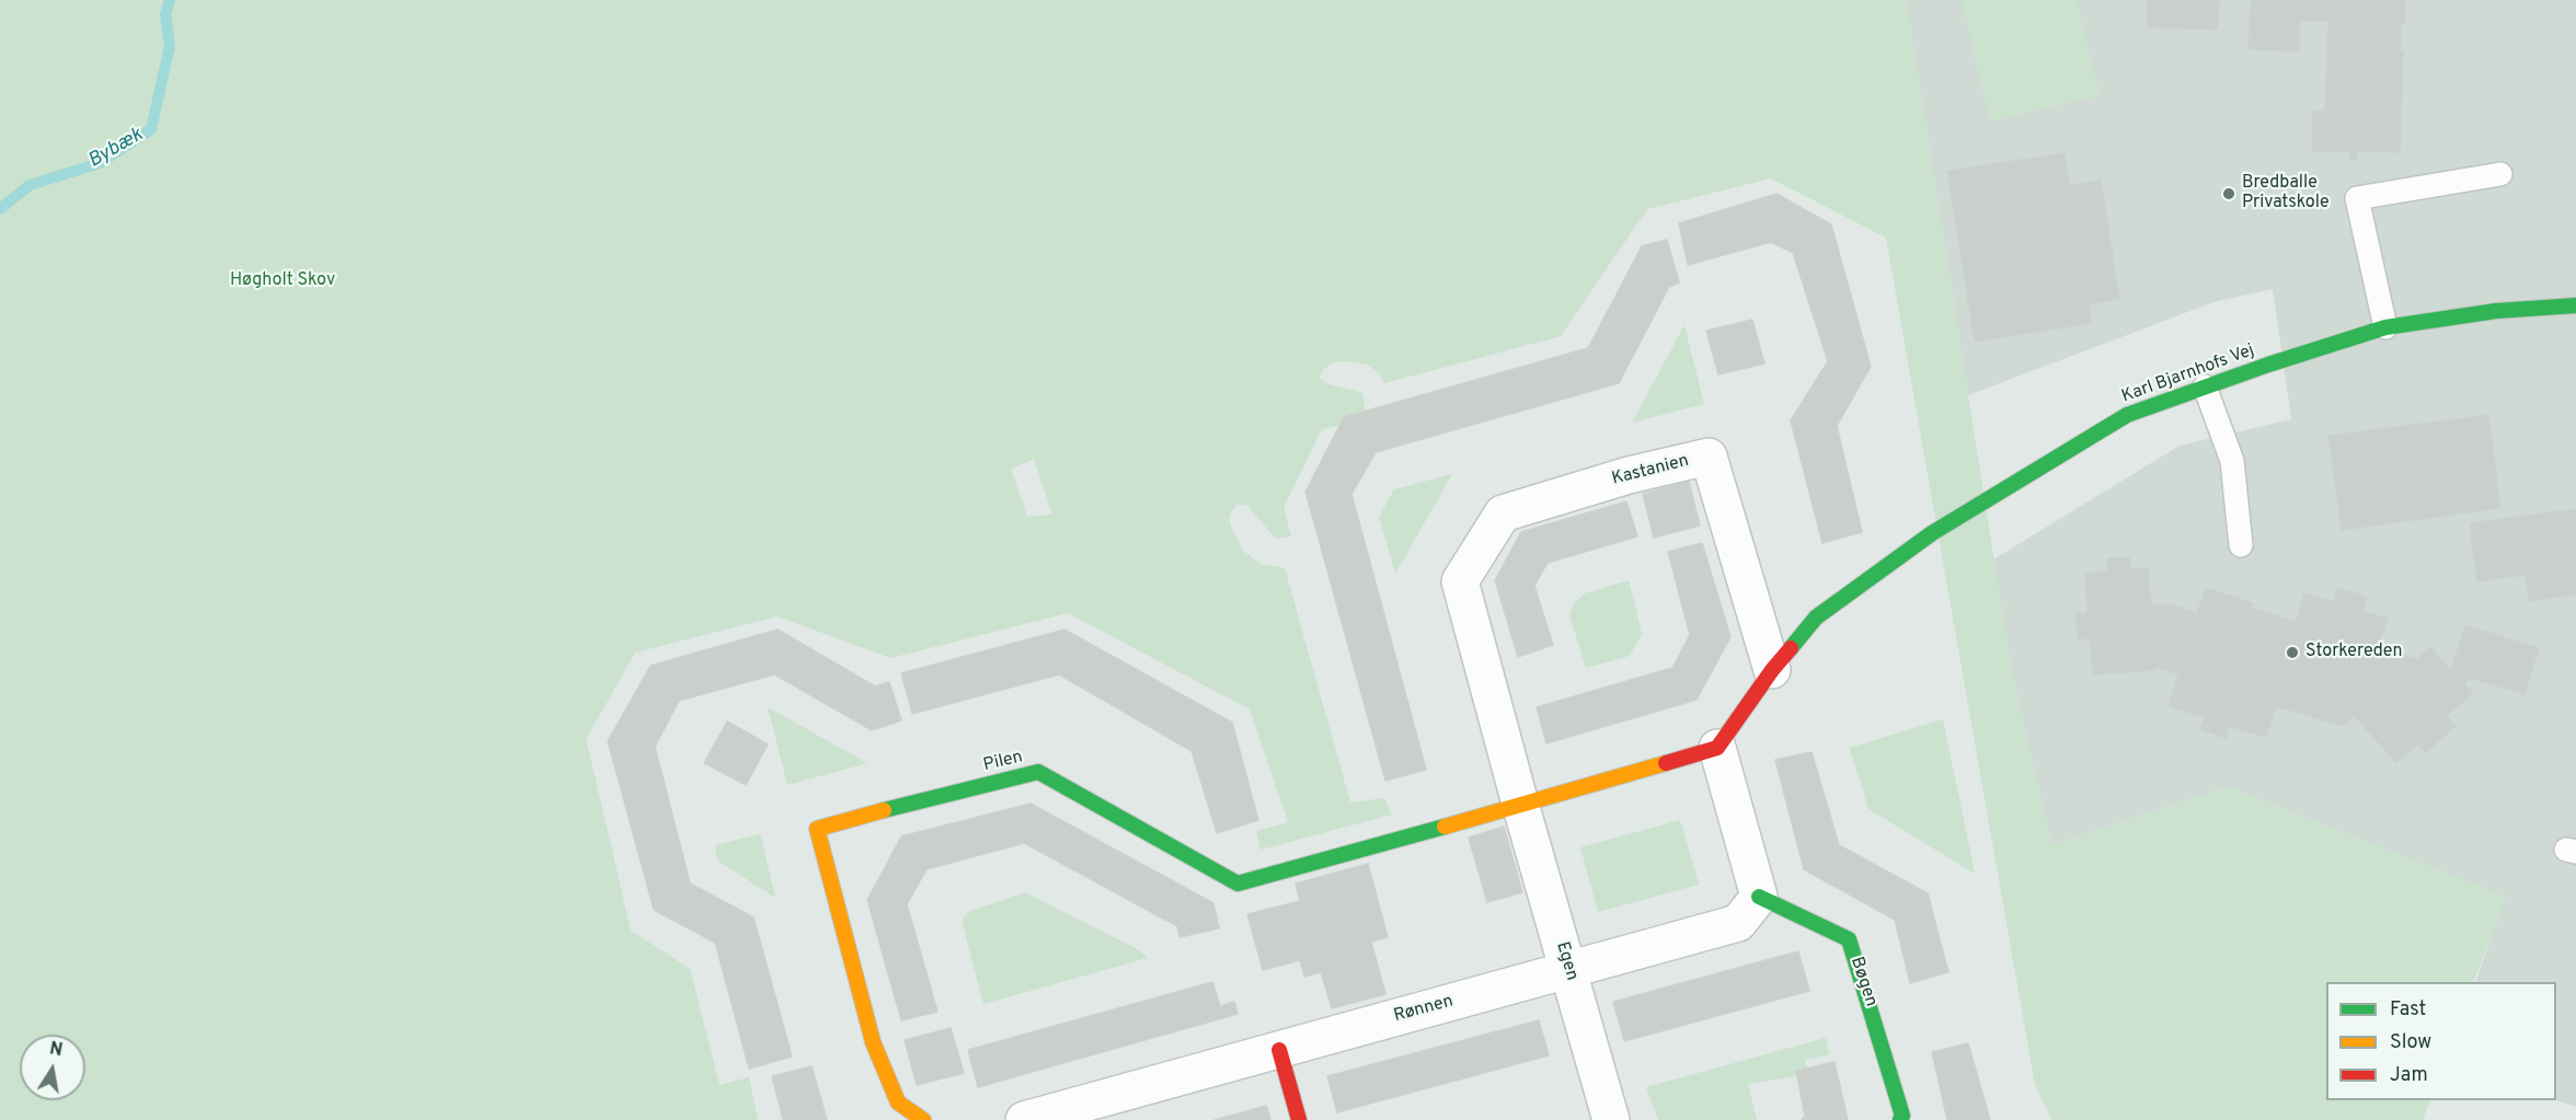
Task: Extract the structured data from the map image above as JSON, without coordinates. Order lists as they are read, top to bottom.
{
  "streets": {
    "street": [
      "Karl Bjarnhofs Vej",
      "Kastanien",
      "Pilen",
      "Egen",
      "Bøgen",
      "Rønnen"
    ]
  },
  "crossings": [
    ["Karl Bjarnhofs Vej", "Kastanien"],
    ["Kastanien", "Pilen"],
    ["Kastanien", "Egen"],
    ["Pilen", "Egen"],
    ["Egen", "Rønnen"]
  ],
  "water": ["Bybæk"],
  "parks": ["Høgholt Skov"],
  "places": ["Bredballe Privatskole", "Storkereden"],
  "legend": ["Fast", "Slow", "Jam"],
  "north": "top"
}
